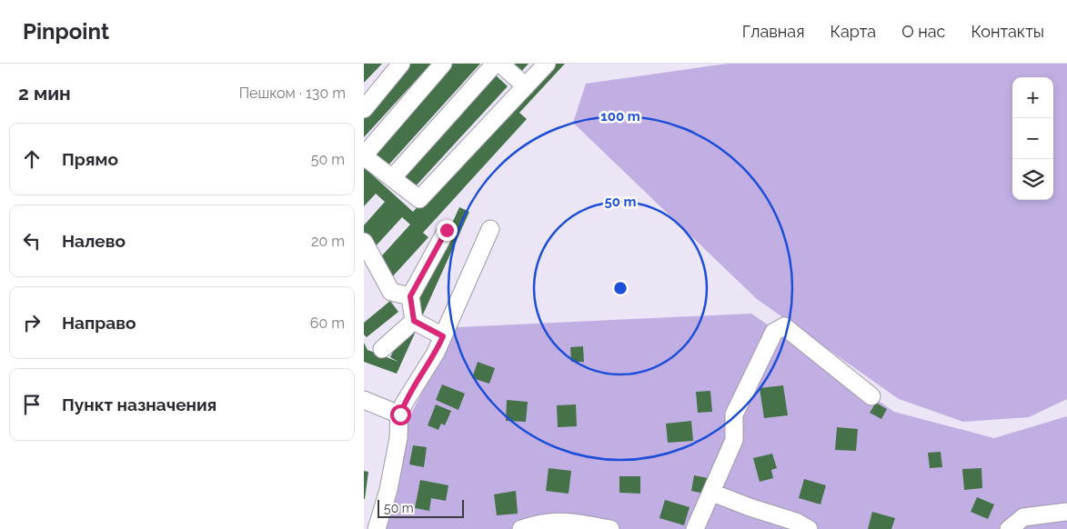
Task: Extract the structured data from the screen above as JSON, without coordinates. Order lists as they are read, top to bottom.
{
  "scale_bar": "50 m",
  "page": {
    "header": "Pinpoint",
    "nav": [
      "Главная",
      "Карта",
      "О нас",
      "Контакты"
    ],
    "heading": ["2 мин", "Пешком · 130 m"],
    "map_buttons": ["+", "−"],
    "list": [
      ["Прямо", "50 m"],
      ["Налево", "20 m"],
      ["Направо", "60 m"],
      "Пункт назначения"
    ],
    "scale": "50 m"
  },
  "rings": ["100 m", "50 m"]
}
